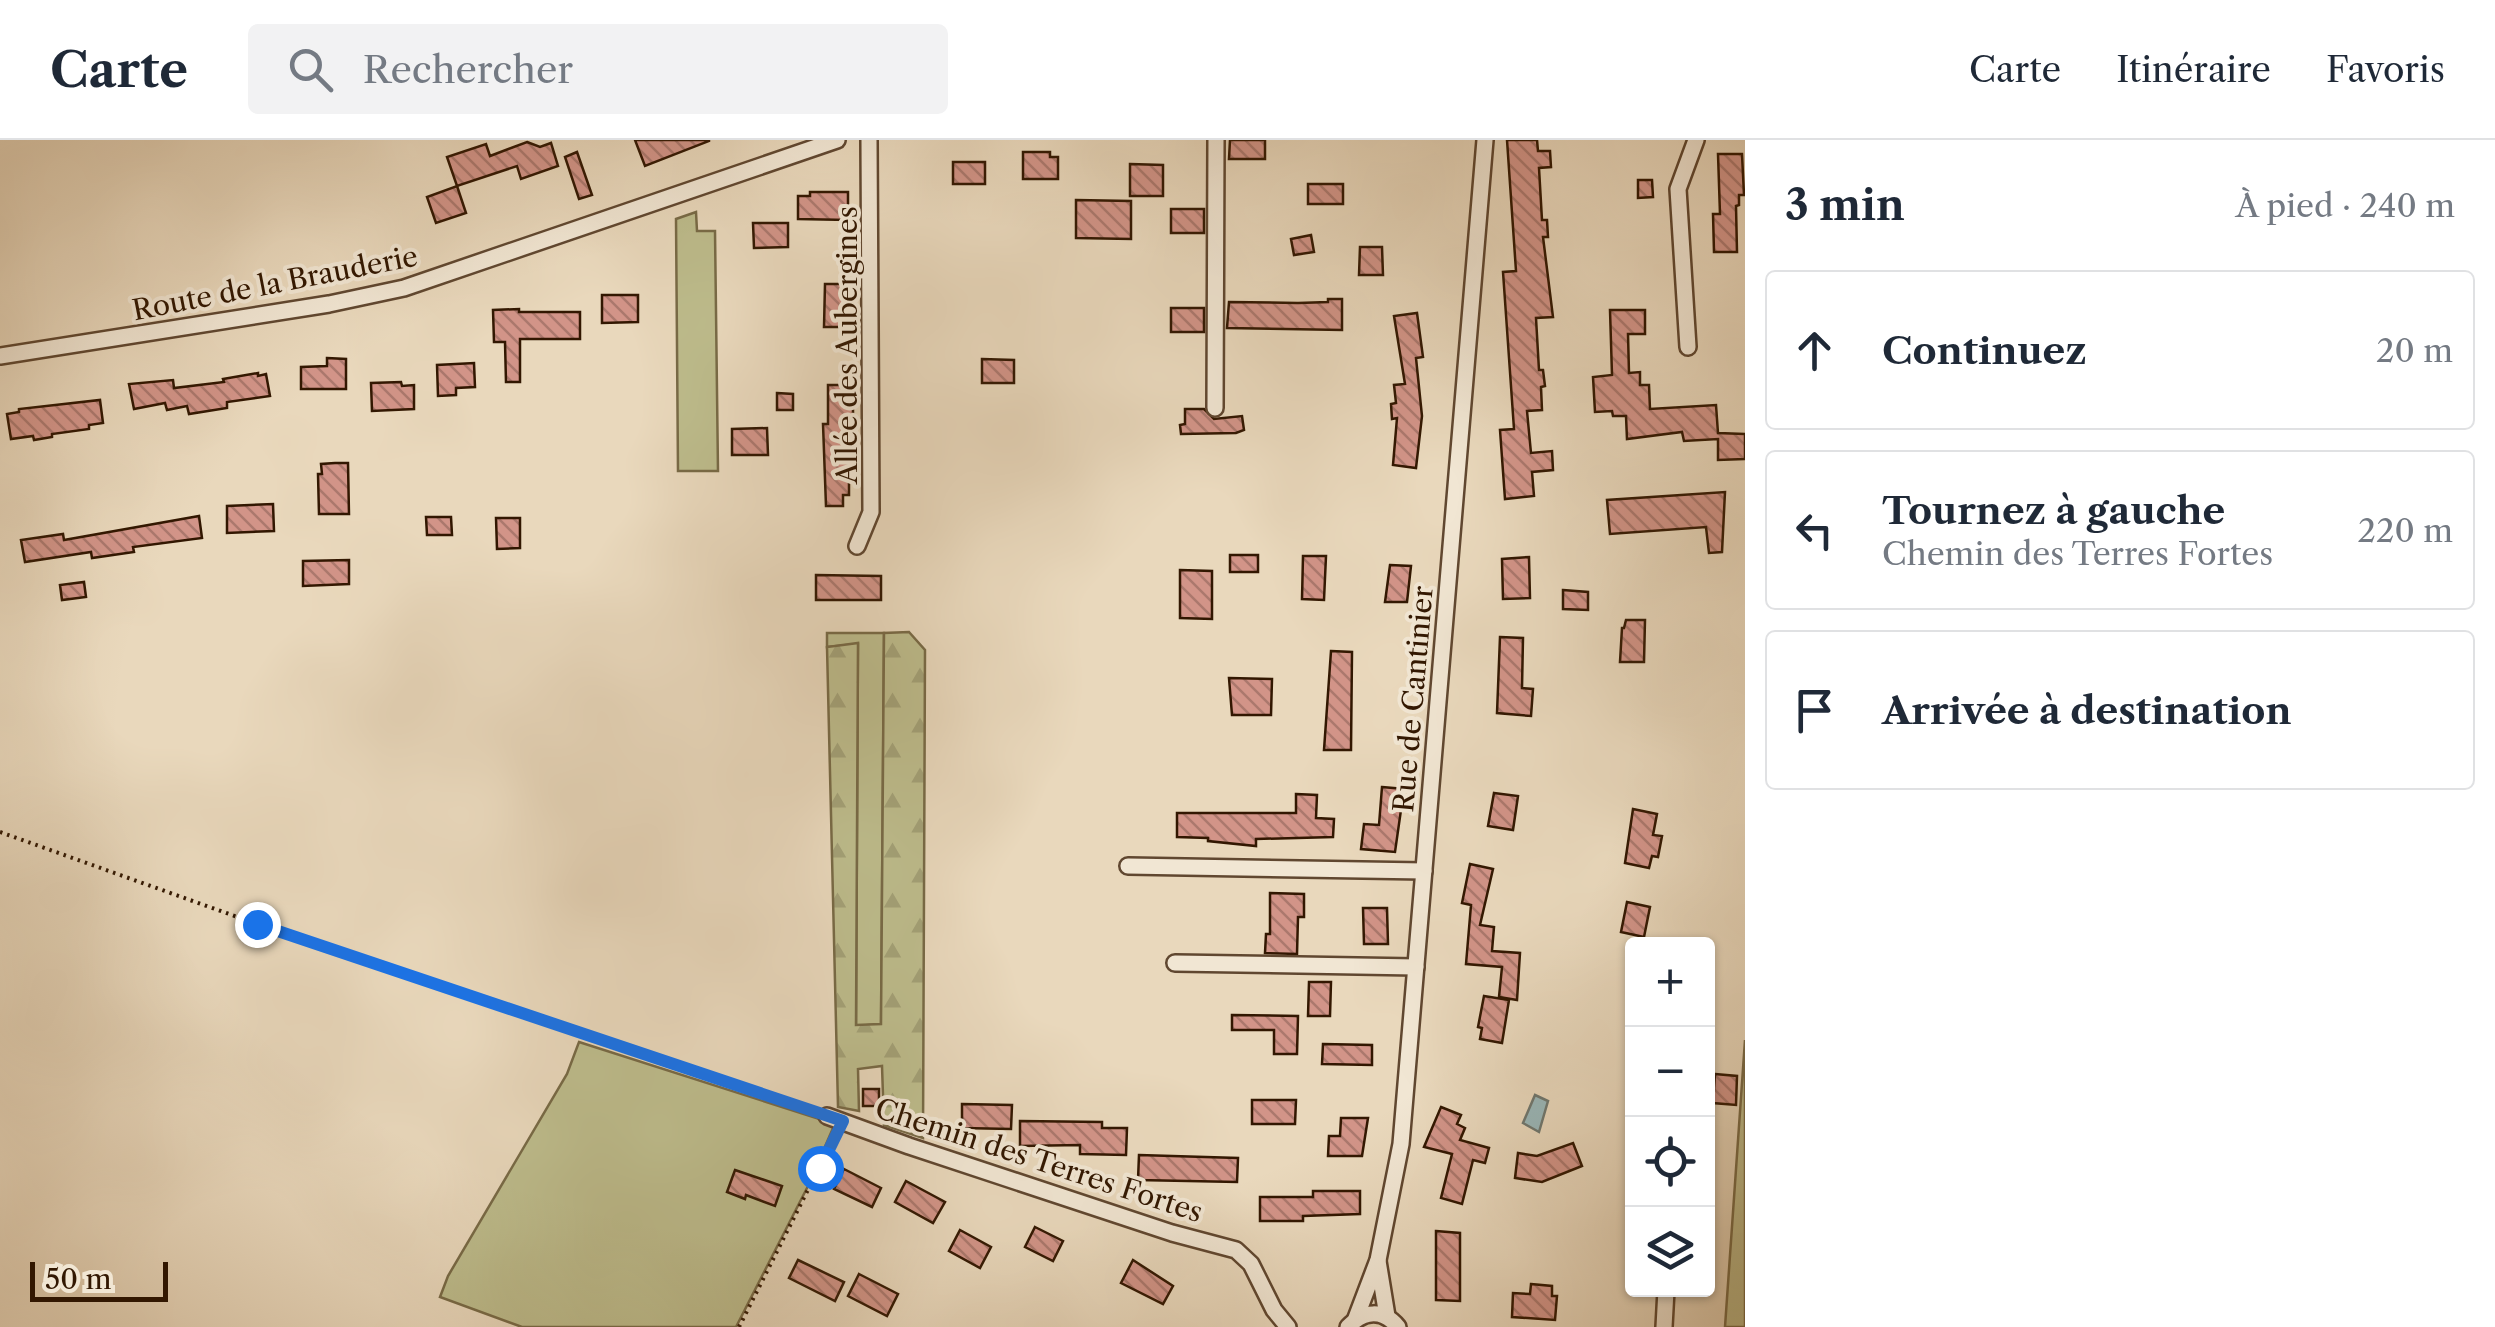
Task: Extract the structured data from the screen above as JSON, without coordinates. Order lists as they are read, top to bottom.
{
  "streets": {
    "street": [
      "Route de la Brauderie",
      "Allée des Aubergines",
      "Rue de Cantinier",
      "Chemin des Terres Fortes"
    ]
  },
  "scale_bar": "50 m",
  "page": {
    "header": "Carte",
    "search": "Rechercher",
    "nav": ["Carte", "Itinéraire", "Favoris"],
    "heading": ["3 min", "À pied · 240 m"],
    "list": [
      ["Continuez", "20 m"],
      ["Tournez à gauche", "Chemin des Terres Fortes", "220 m"],
      "Arrivée à destination"
    ],
    "map_buttons": ["+", "−"],
    "scale": "50 m"
  }
}
